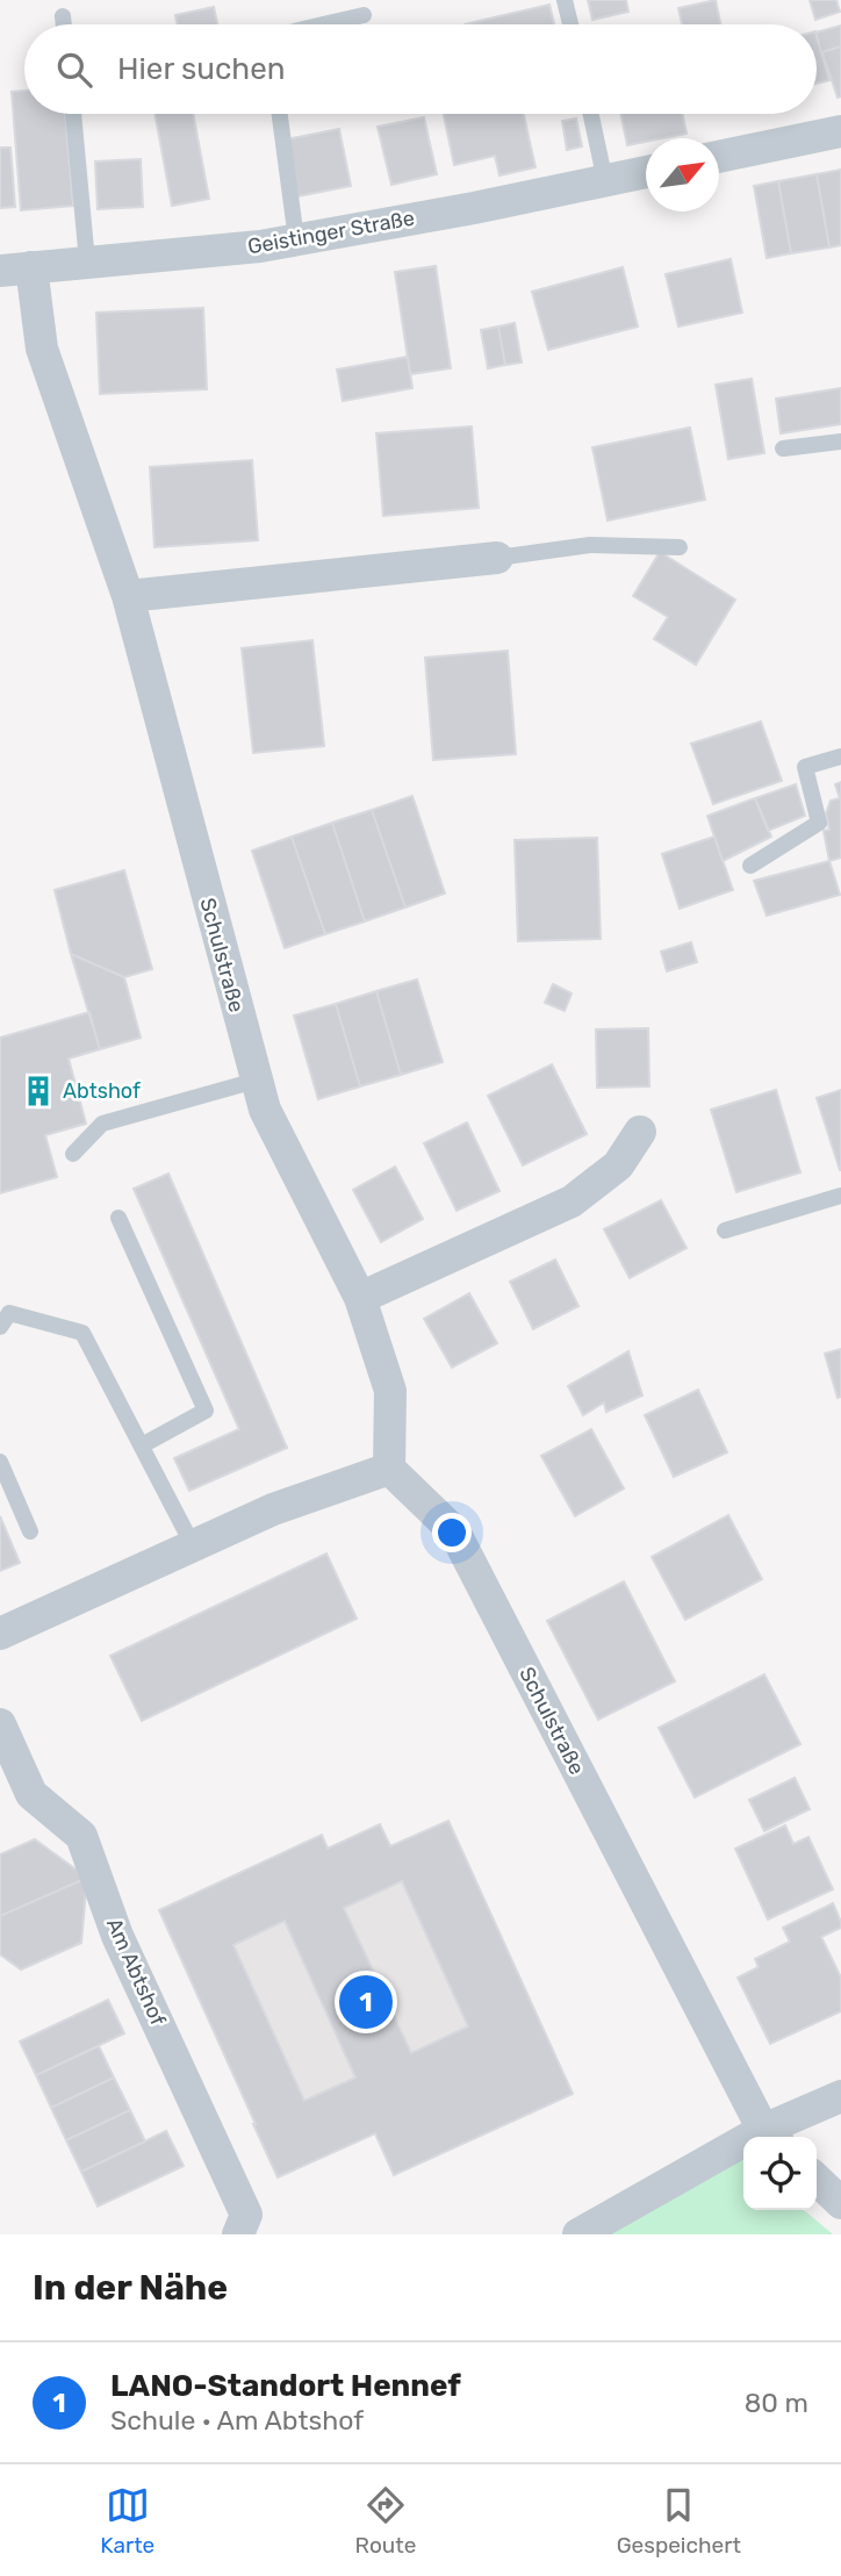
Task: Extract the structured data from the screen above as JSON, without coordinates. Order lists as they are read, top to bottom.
{
  "streets": {
    "street": ["Geistinger Straße", "Schulstraße", "Am Abtshof"]
  },
  "crossings": [
    ["Geistinger Straße", "Schulstraße"]
  ],
  "places": {
    "building": ["Abtshof"]
  },
  "north": "top right",
  "page": {
    "search": "Hier suchen",
    "pins": "1",
    "heading": "In der Nähe",
    "list": [
      {
        "mark": "1",
        "name": "LANO-Standort Hennef",
        "note": "Schule · Am Abtshof",
        "value": "80 m"
      }
    ],
    "nav": ["Karte", "Route", "Gespeichert"]
  }
}
